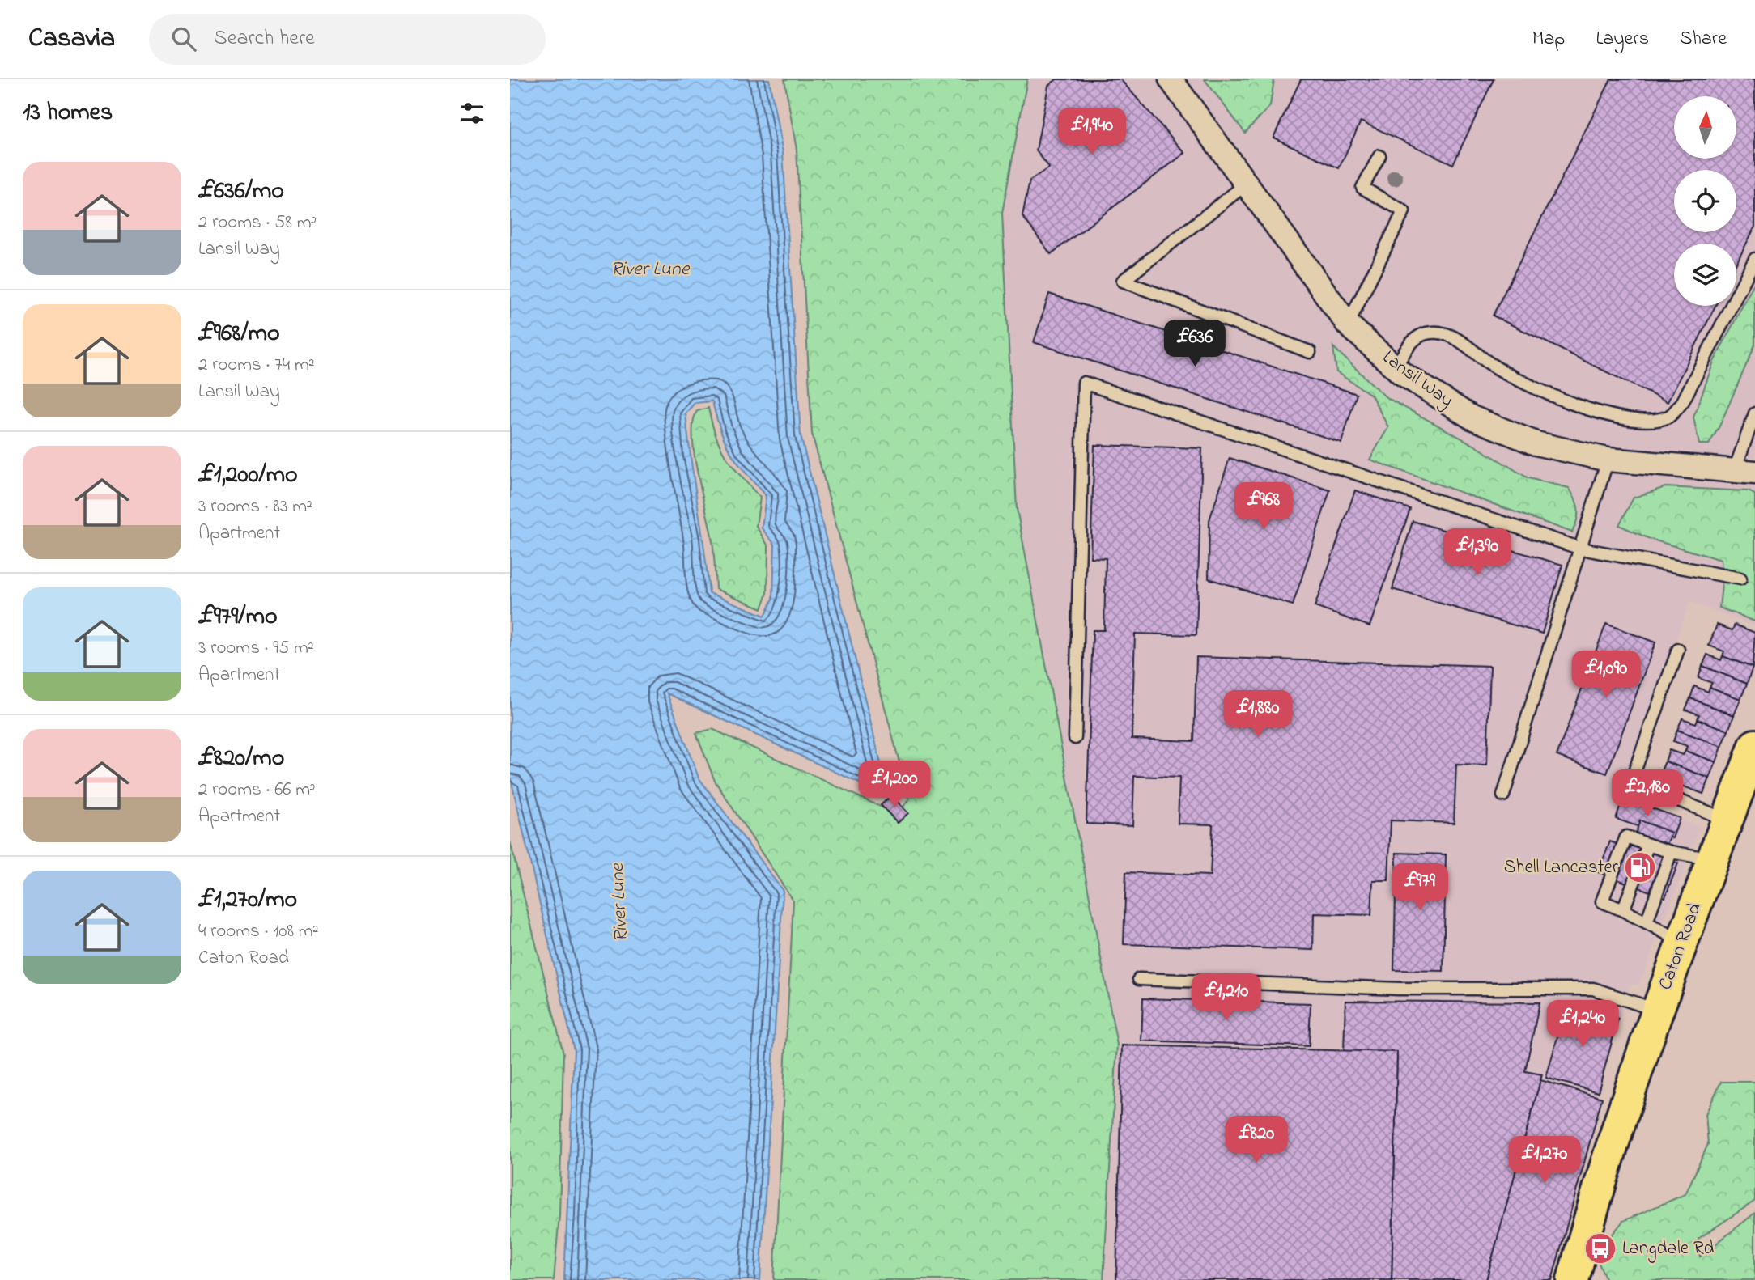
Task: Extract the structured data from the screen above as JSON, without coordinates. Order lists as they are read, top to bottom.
{
  "streets": {
    "main road": ["Caton Road"],
    "street": ["Lansil Way"]
  },
  "water": ["River Lune"],
  "places": {
    "fuel station": ["Shell Lancaster"],
    "bus stop": ["Langdale Rd"]
  },
  "north": "top",
  "page": {
    "header": "Casavia",
    "search": "Search here",
    "nav": ["Map", "Layers", "Share"],
    "heading": "13 homes",
    "price": [
      "£1,940",
      "£636",
      "£968",
      "£1,390",
      "£1,090",
      "£1,880",
      "£1,200",
      "£2,180",
      "£979",
      "£1,210",
      "£1,240",
      "£820",
      "£1,270"
    ],
    "list": [
      {
        "name": "£636/mo",
        "note": "2 rooms · 58 m² · Lansil Way"
      },
      {
        "name": "£968/mo",
        "note": "2 rooms · 74 m² · Lansil Way"
      },
      {
        "name": "£1,200/mo",
        "note": "3 rooms · 83 m² · Apartment"
      },
      {
        "name": "£979/mo",
        "note": "3 rooms · 95 m² · Apartment"
      },
      {
        "name": "£820/mo",
        "note": "2 rooms · 66 m² · Apartment"
      },
      {
        "name": "£1,270/mo",
        "note": "4 rooms · 108 m² · Caton Road"
      }
    ]
  }
}
